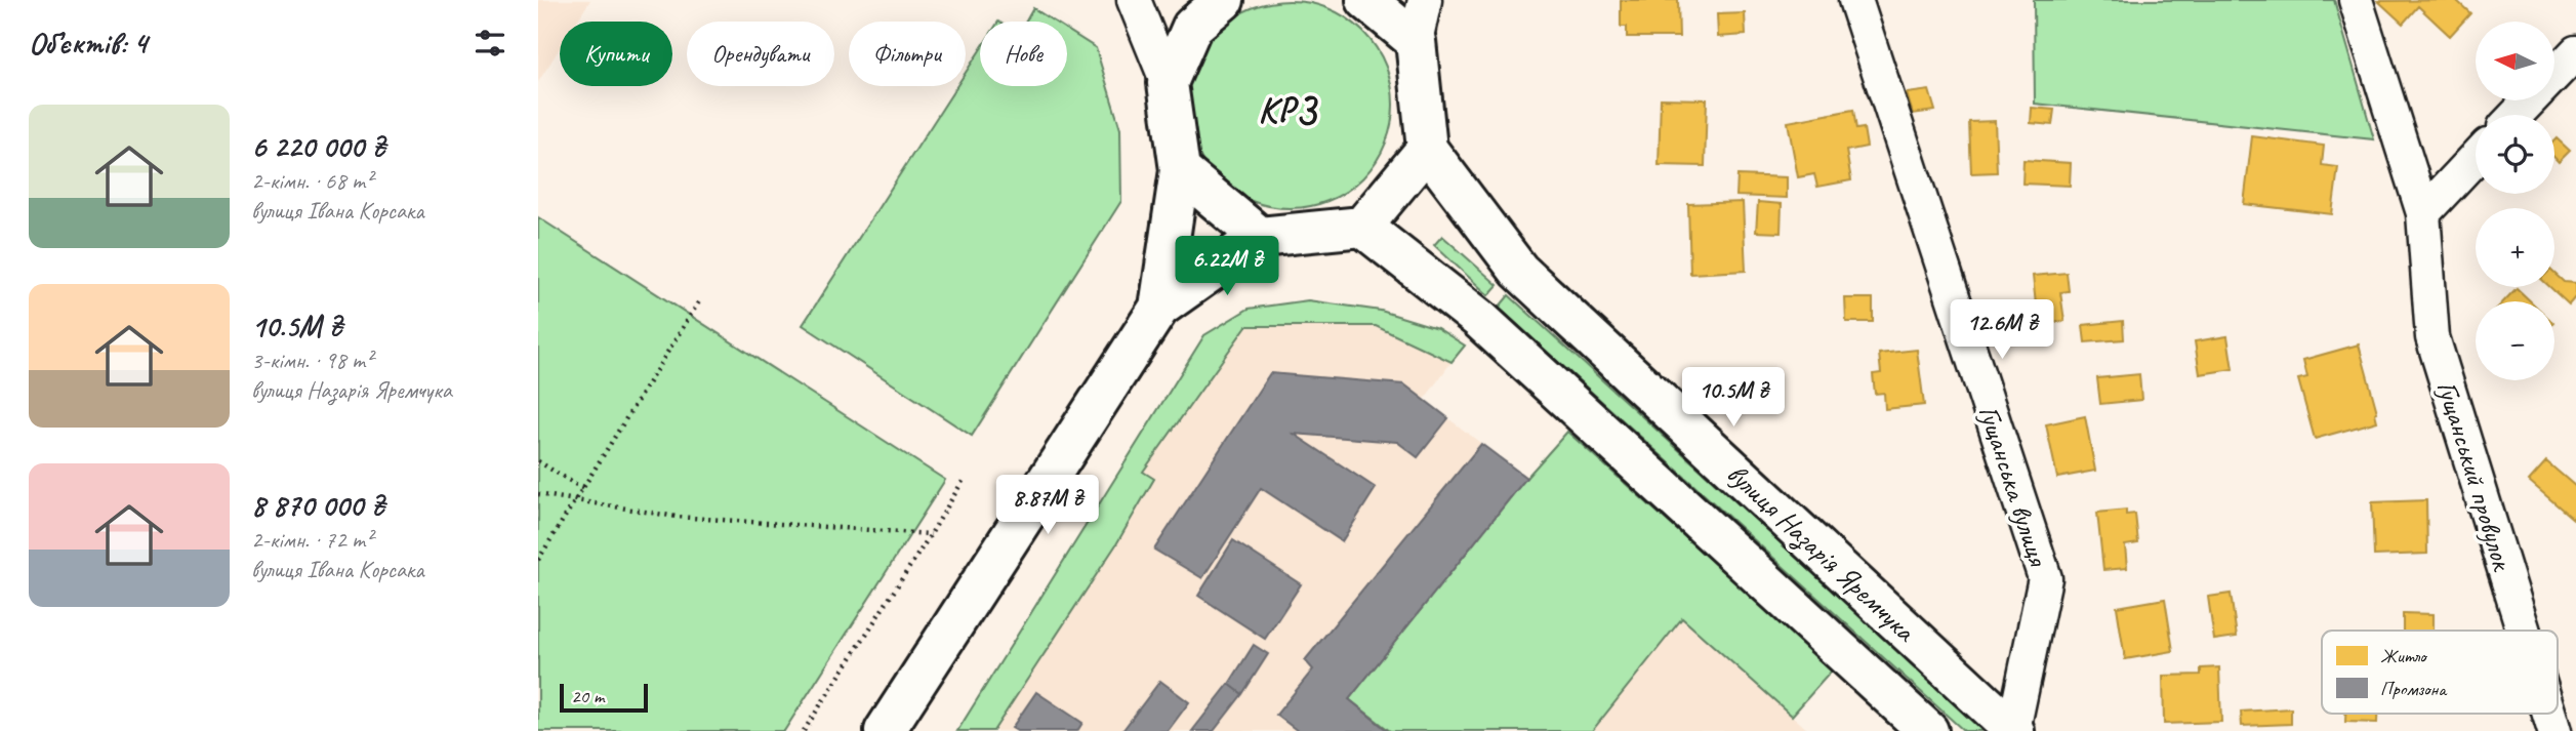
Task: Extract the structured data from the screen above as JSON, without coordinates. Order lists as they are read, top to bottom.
{
  "streets": {
    "street": ["Гущанський провулок", "Гущанська вулиця", "вулиця Назарія Яремчука"]
  },
  "crossings": [
    ["Гущанська вулиця", "вулиця Назарія Яремчука"]
  ],
  "districts": ["КРЗ"],
  "legend": ["Житло", "Промзона"],
  "scale_bar": "20 m",
  "north": "left",
  "page": {
    "heading": "Об’єктів: 4",
    "map_buttons": ["+", "−"],
    "chip": [
      "Купити",
      "Орендувати",
      "Фільтри",
      "Нове"
    ],
    "list": [
      {
        "name": "6 220 000 ₴",
        "note": "2-кімн. · 68 m² · вулиця Івана Корсака"
      },
      {
        "name": "10.5M ₴",
        "note": "3-кімн. · 98 m² · вулиця Назарія Яремчука"
      },
      {
        "name": "8 870 000 ₴",
        "note": "2-кімн. · 72 m² · вулиця Івана Корсака"
      }
    ],
    "price": [
      "6.22M ₴",
      "12.6M ₴",
      "10.5M ₴",
      "8.87M ₴"
    ],
    "scale": "20 m"
  }
}
